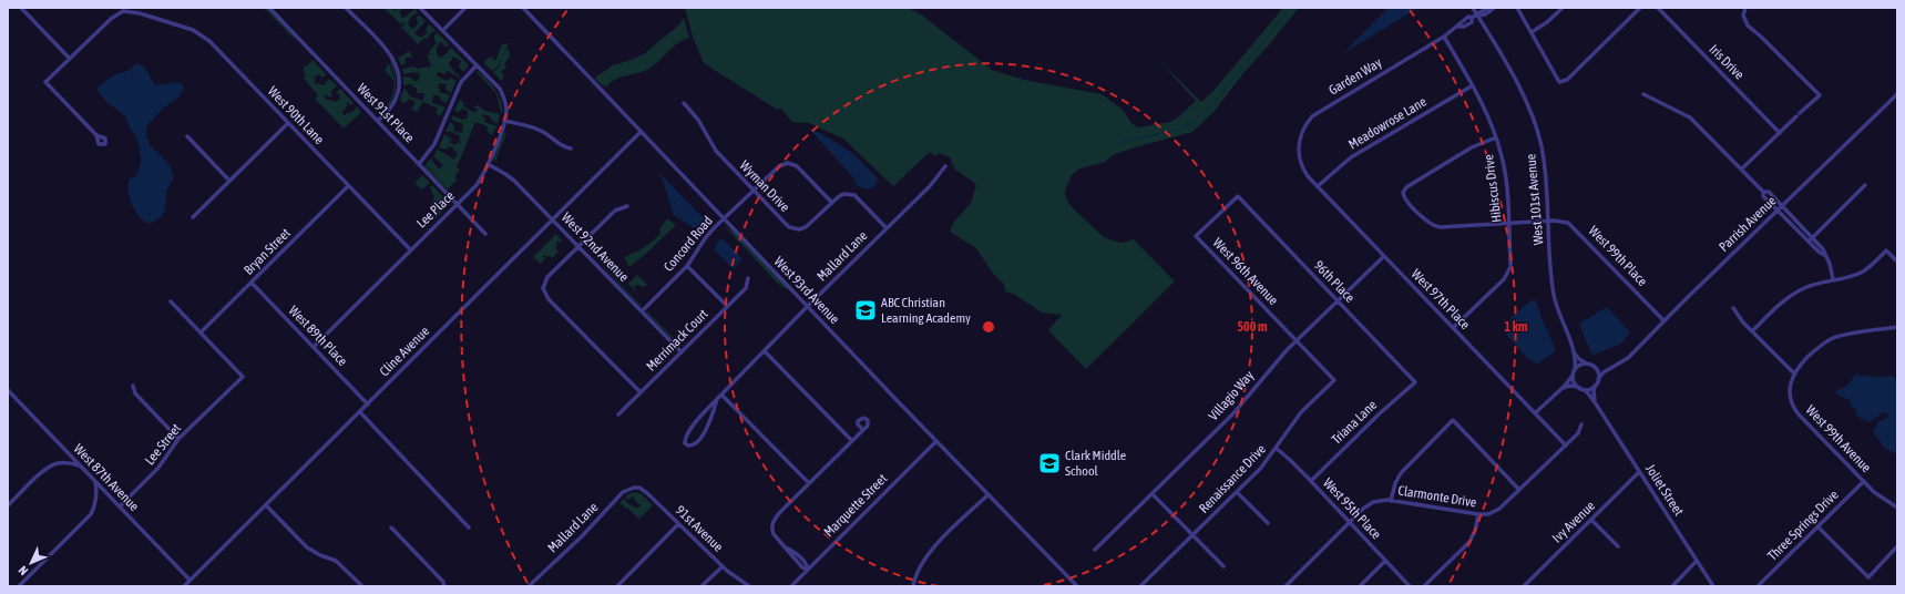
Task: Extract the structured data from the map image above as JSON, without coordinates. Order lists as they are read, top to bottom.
{
  "streets": {
    "street": [
      "Iris Drive",
      "Garden Way",
      "West 91st Place",
      "West 90th Lane",
      "Meadowrose Lane",
      "Wyman Drive",
      "Hibiscus Drive",
      "West 101st Avenue",
      "Lee Place",
      "Parrish Avenue",
      "Concord Road",
      "West 92nd Avenue",
      "Bryan Street",
      "Mallard Lane",
      "West 99th Place",
      "West 96th Avenue",
      "96th Place",
      "West 93rd Avenue",
      "West 97th Place",
      "West 89th Place",
      "Merrimack Court",
      "Cline Avenue",
      "Villagio Way",
      "Triana Lane",
      "West 99th Avenue",
      "Lee Street",
      "West 87th Avenue",
      "Renaissance Drive",
      "Joliet Street",
      "Clarmonte Drive",
      "Marquette Street",
      "West 95th Place",
      "Ivy Avenue",
      "Three Springs Drive",
      "91st Avenue"
    ]
  },
  "crossings": [
    ["Garden Way", "Hibiscus Drive"],
    ["Garden Way", "West 101st Avenue"],
    ["Garden Way", "West 97th Place"],
    ["West 91st Place", "Lee Place"],
    ["West 90th Lane", "Lee Place"],
    ["West 90th Lane", "Bryan Street"],
    ["Meadowrose Lane", "Hibiscus Drive"],
    ["Meadowrose Lane", "West 97th Place"],
    ["Wyman Drive", "Concord Road"],
    ["Wyman Drive", "Mallard Lane"],
    ["Hibiscus Drive", "West 99th Place"],
    ["Hibiscus Drive", "West 97th Place"],
    ["West 101st Avenue", "Parrish Avenue"],
    ["West 101st Avenue", "West 99th Place"],
    ["West 101st Avenue", "Joliet Street"],
    ["Lee Place", "West 92nd Avenue"],
    ["Lee Place", "West 89th Place"],
    ["Parrish Avenue", "West 99th Place"],
    ["Parrish Avenue", "Joliet Street"],
    ["Concord Road", "West 92nd Avenue"],
    ["Concord Road", "West 93rd Avenue"],
    ["West 92nd Avenue", "Merrimack Court"],
    ["West 92nd Avenue", "Cline Avenue"],
    ["Bryan Street", "West 89th Place"],
    ["Bryan Street", "Lee Street"],
    ["Mallard Lane", "West 93rd Avenue"],
    ["Mallard Lane", "91st Avenue"],
    ["West 96th Avenue", "96th Place"],
    ["West 96th Avenue", "Villagio Way"],
    ["West 96th Avenue", "Renaissance Drive"],
    ["96th Place", "Villagio Way"],
    ["96th Place", "Triana Lane"],
    ["West 93rd Avenue", "Cline Avenue"],
    ["West 93rd Avenue", "Marquette Street"],
    ["West 97th Place", "Villagio Way"],
    ["West 97th Place", "Clarmonte Drive"],
    ["West 89th Place", "Cline Avenue"],
    ["Cline Avenue", "West 87th Avenue"],
    ["Triana Lane", "West 95th Place"],
    ["West 99th Avenue", "Three Springs Drive"],
    ["Lee Street", "West 87th Avenue"],
    ["Renaissance Drive", "West 95th Place"],
    ["Joliet Street", "Ivy Avenue"],
    ["Clarmonte Drive", "West 95th Place"]
  ],
  "places": {
    "school or university": ["ABC Christian Learning Academy", "Clark Middle School"]
  },
  "north": "bottom left",
  "rings": ["500 m", "1 km"]
}
